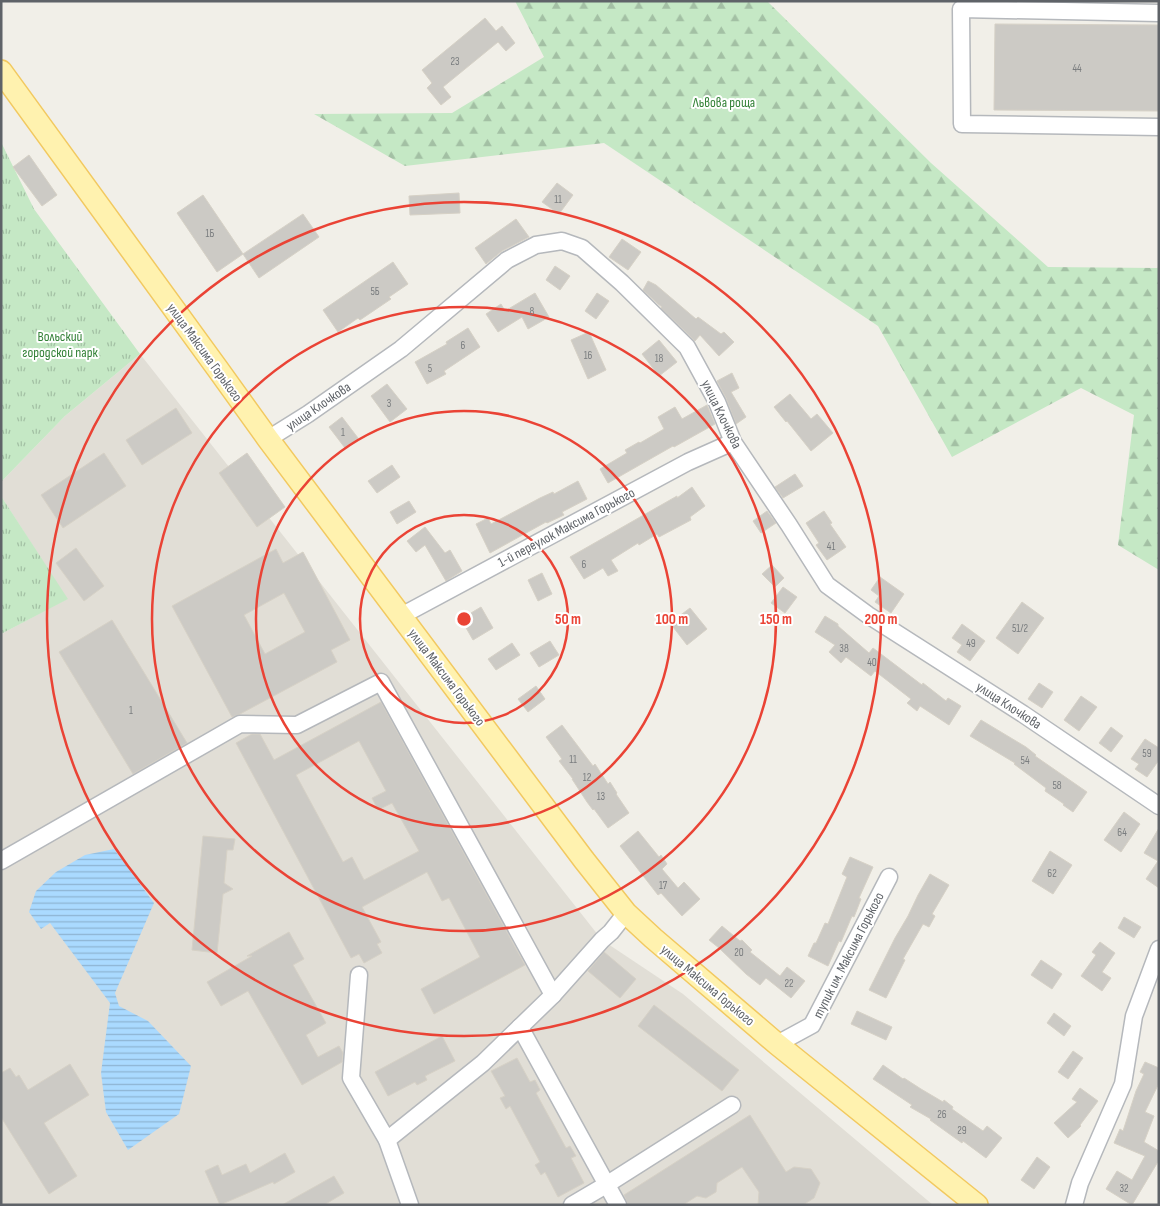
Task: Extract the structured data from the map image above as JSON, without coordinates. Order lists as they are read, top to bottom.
{
  "streets": {
    "main road": ["улица Максима Горького"],
    "street": ["улица Клочкова", "1-й переулок Максима Горького", "тупик им. Максима Горького"]
  },
  "crossings": [
    ["улица Максима Горького", "улица Клочкова"],
    ["улица Максима Горького", "1-й переулок Максима Горького"],
    ["улица Максима Горького", "тупик им. Максима Горького"],
    ["улица Клочкова", "1-й переулок Максима Горького"]
  ],
  "parks": ["Львова роща", "Вольский городской парк"],
  "house_numbers": [
    "23",
    "44",
    "11",
    "1Б",
    "5Б",
    "8",
    "6",
    "16",
    "18",
    "5",
    "3",
    "1",
    "41",
    "6",
    "51/2",
    "49",
    "38",
    "40",
    "1",
    "59",
    "11",
    "54",
    "12",
    "58",
    "13",
    "64",
    "62",
    "17",
    "20",
    "22",
    "26",
    "29",
    "32"
  ],
  "rings": [
    "50 m",
    "100 m",
    "150 m",
    "200 m"
  ]
}
